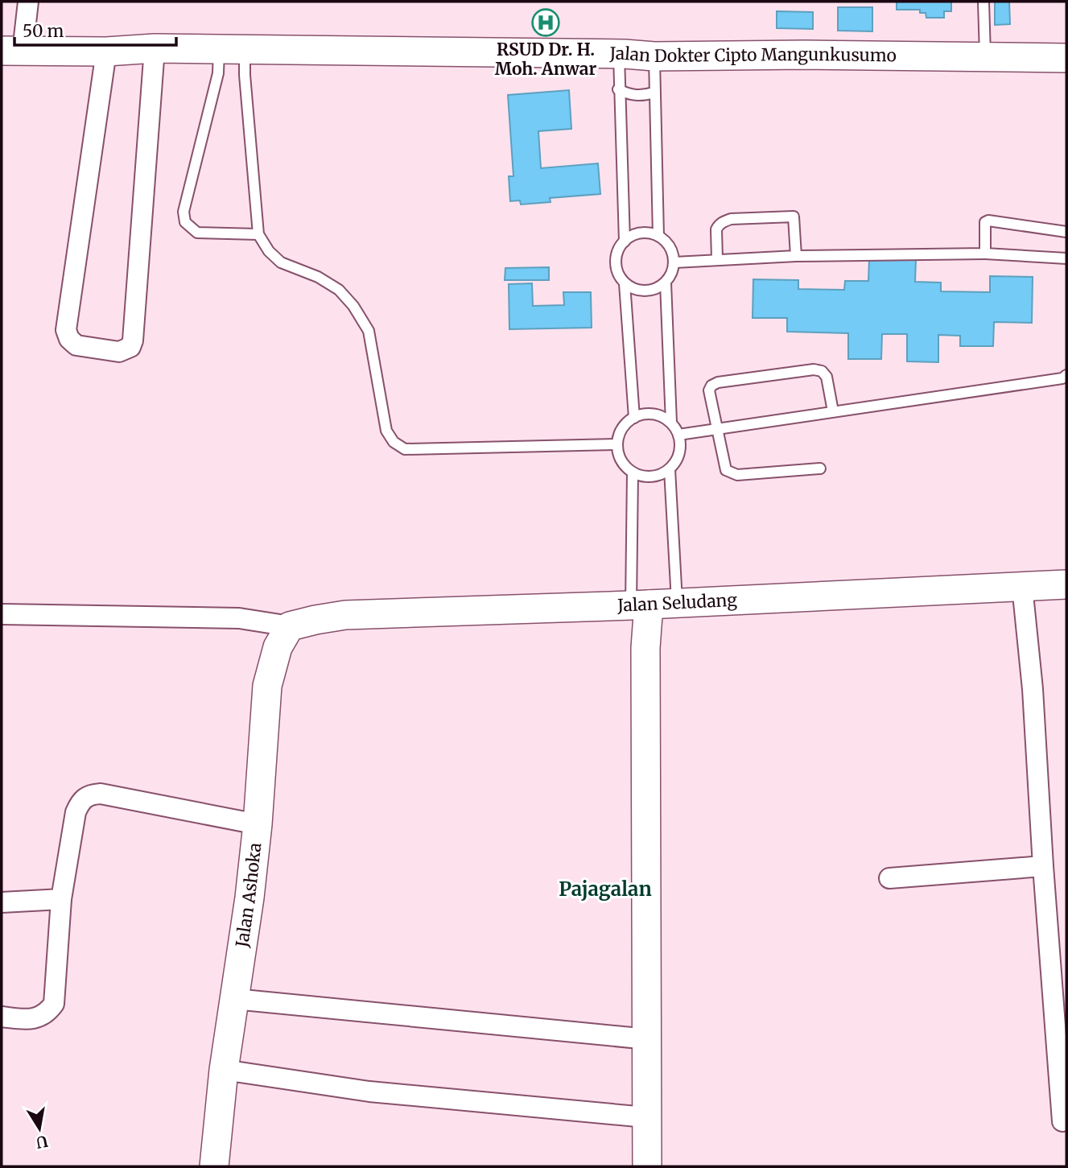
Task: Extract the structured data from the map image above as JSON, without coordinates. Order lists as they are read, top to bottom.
{
  "streets": {
    "street": ["Jalan Dokter Cipto Mangunkusumo", "Jalan Seludang", "Jalan Ashoka"]
  },
  "crossings": [
    ["Jalan Seludang", "Jalan Ashoka"]
  ],
  "districts": ["Pajagalan"],
  "places": {
    "hospital": ["RSUD Dr. H. Moh. Anwar"]
  },
  "scale_bar": "50 m",
  "north": "bottom"
}
